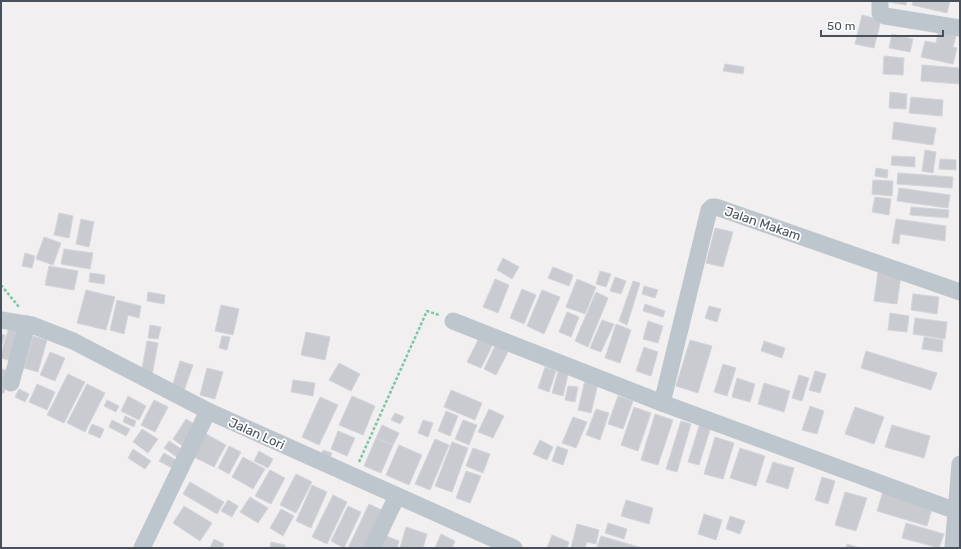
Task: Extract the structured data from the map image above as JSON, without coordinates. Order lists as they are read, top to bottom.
{
  "streets": {
    "street": ["Jalan Makam", "Jalan Lori"]
  },
  "scale_bar": "50 m"
}
